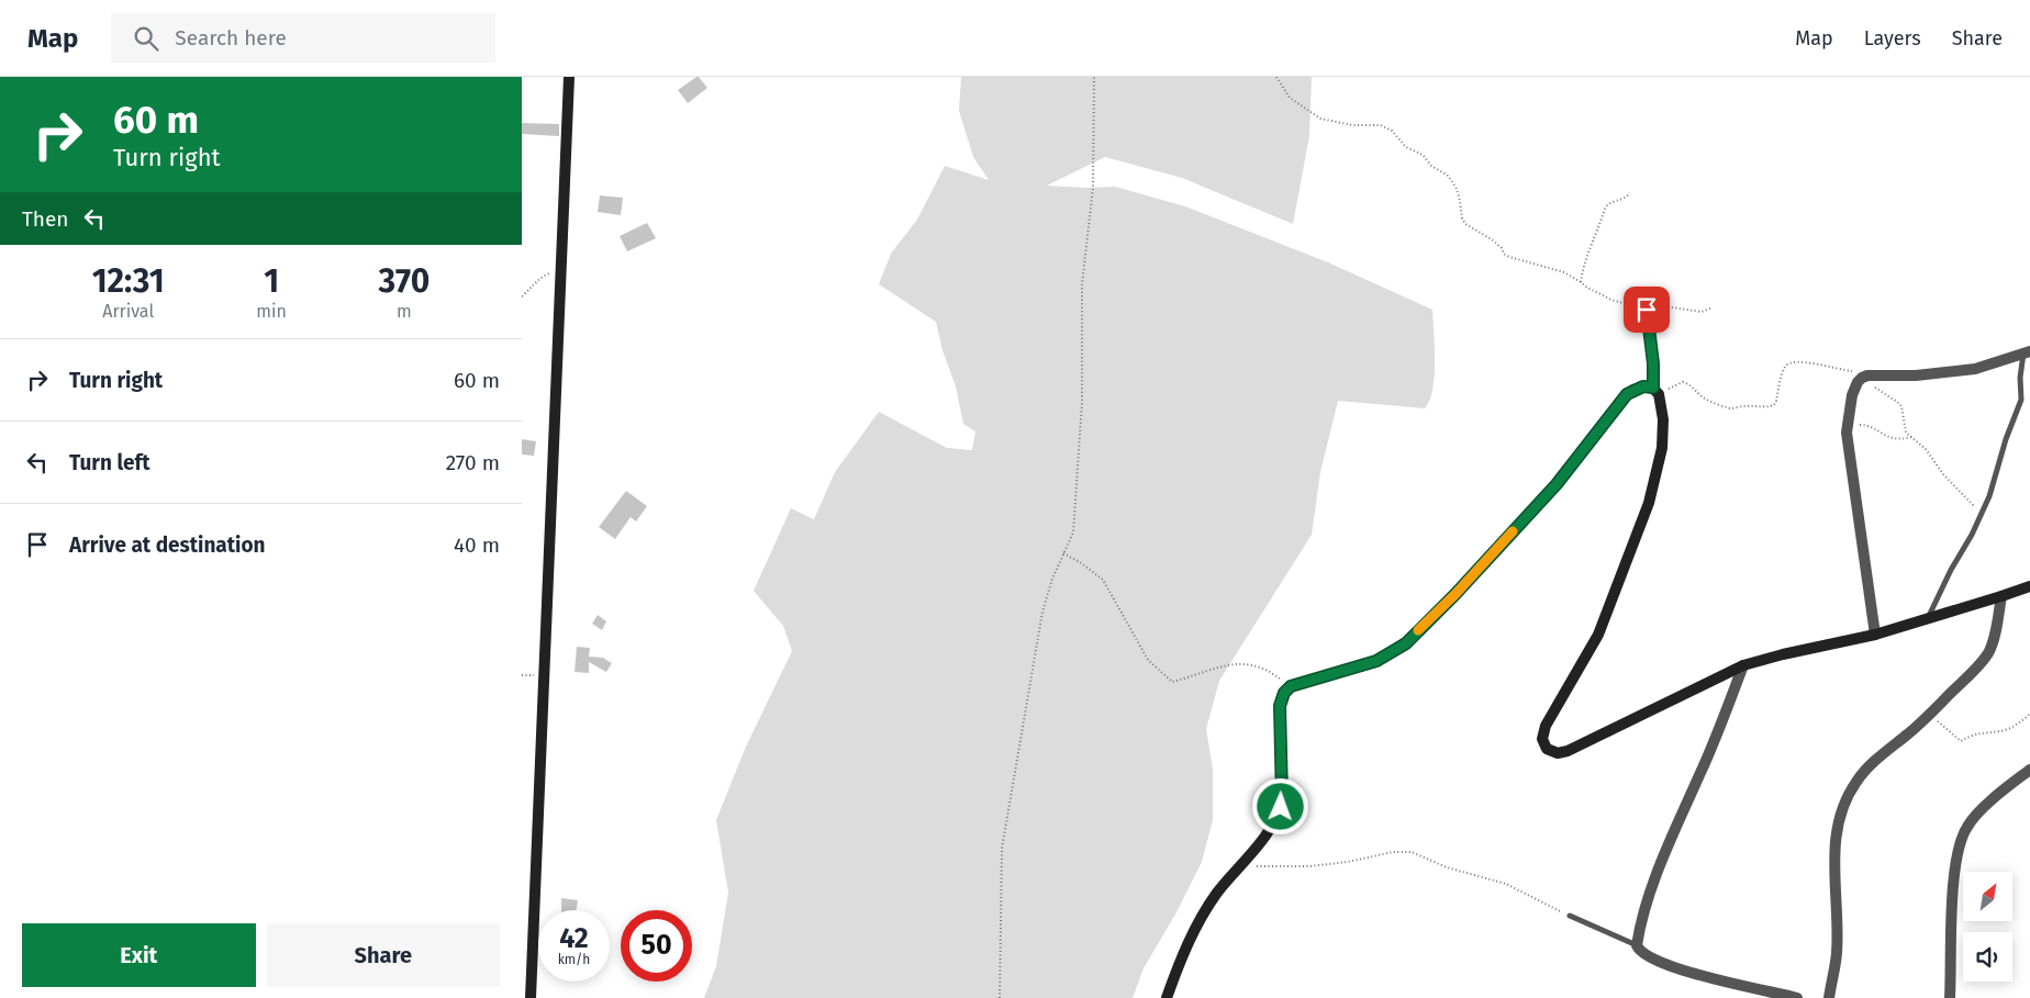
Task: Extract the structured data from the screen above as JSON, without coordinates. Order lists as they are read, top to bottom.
{
  "north": "top right",
  "page": {
    "header": "Map",
    "search": "Search here",
    "nav": ["Map", "Layers", "Share"],
    "turn": ["60 m", "Turn right"],
    "then": "Then",
    "eta": [
      "12:31",
      "Arrival",
      "1",
      "min",
      "370",
      "m"
    ],
    "list": [
      {
        "name": "Turn right",
        "value": "60 m"
      },
      {
        "name": "Turn left",
        "value": "270 m"
      },
      {
        "name": "Arrive at destination",
        "value": "40 m"
      }
    ],
    "speed": "42 km/h",
    "limit": "50",
    "buttons": ["Exit", "Share"]
  }
}
